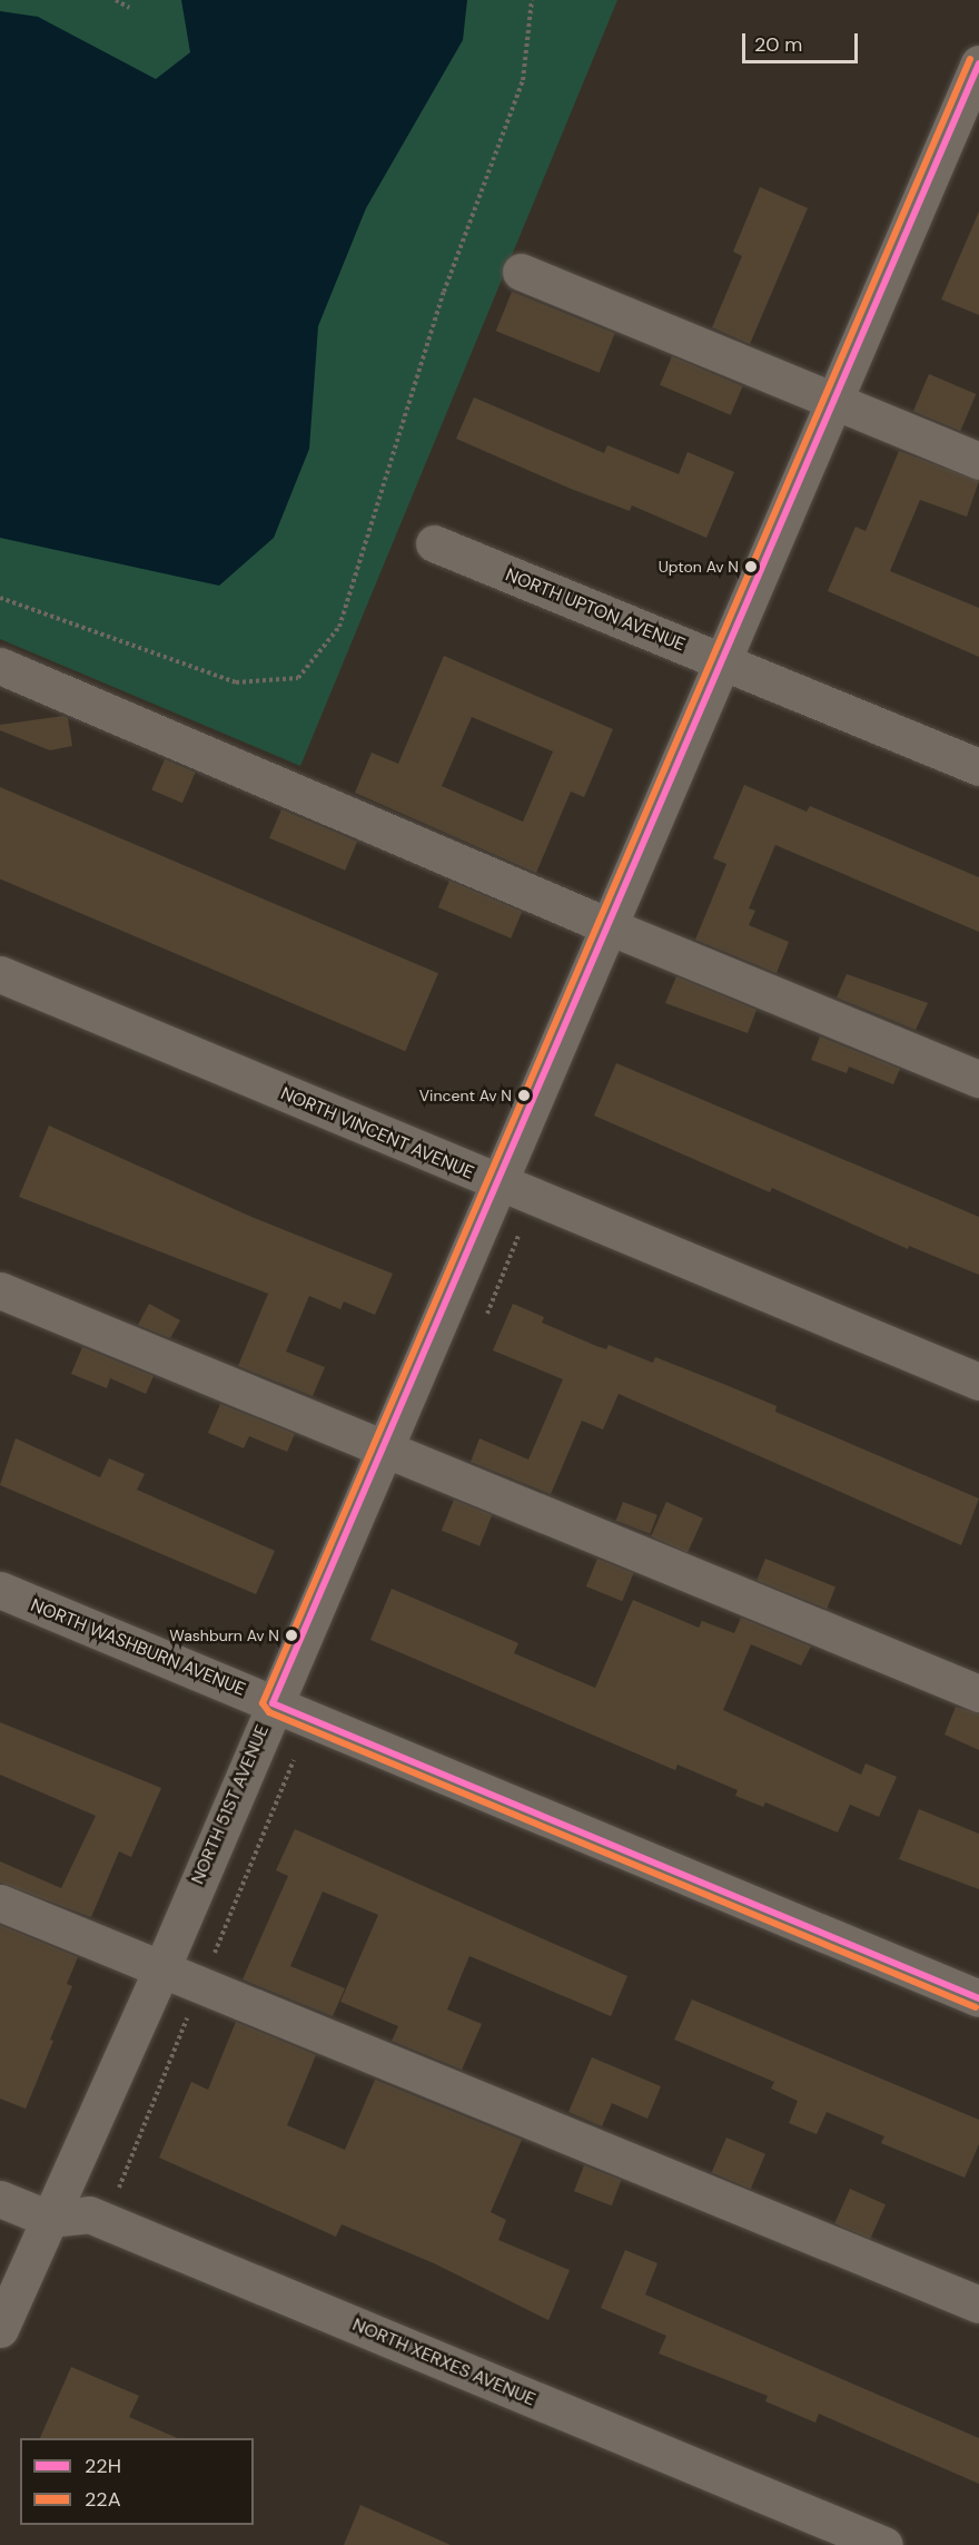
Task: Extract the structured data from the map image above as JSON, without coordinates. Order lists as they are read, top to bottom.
{
  "streets": {
    "street": [
      "NORTH UPTON AVENUE",
      "NORTH VINCENT AVENUE",
      "NORTH WASHBURN AVENUE",
      "NORTH 51ST AVENUE",
      "NORTH XERXES AVENUE"
    ]
  },
  "crossings": [
    ["NORTH UPTON AVENUE", "NORTH 51ST AVENUE"],
    ["NORTH VINCENT AVENUE", "NORTH 51ST AVENUE"],
    ["NORTH WASHBURN AVENUE", "NORTH 51ST AVENUE"],
    ["NORTH 51ST AVENUE", "NORTH XERXES AVENUE"]
  ],
  "places": ["Upton Av N", "Vincent Av N", "Washburn Av N"],
  "lines": ["transit line 22A", "transit line 22H"],
  "legend": ["22H", "22A"],
  "scale_bar": "20 m"
}
